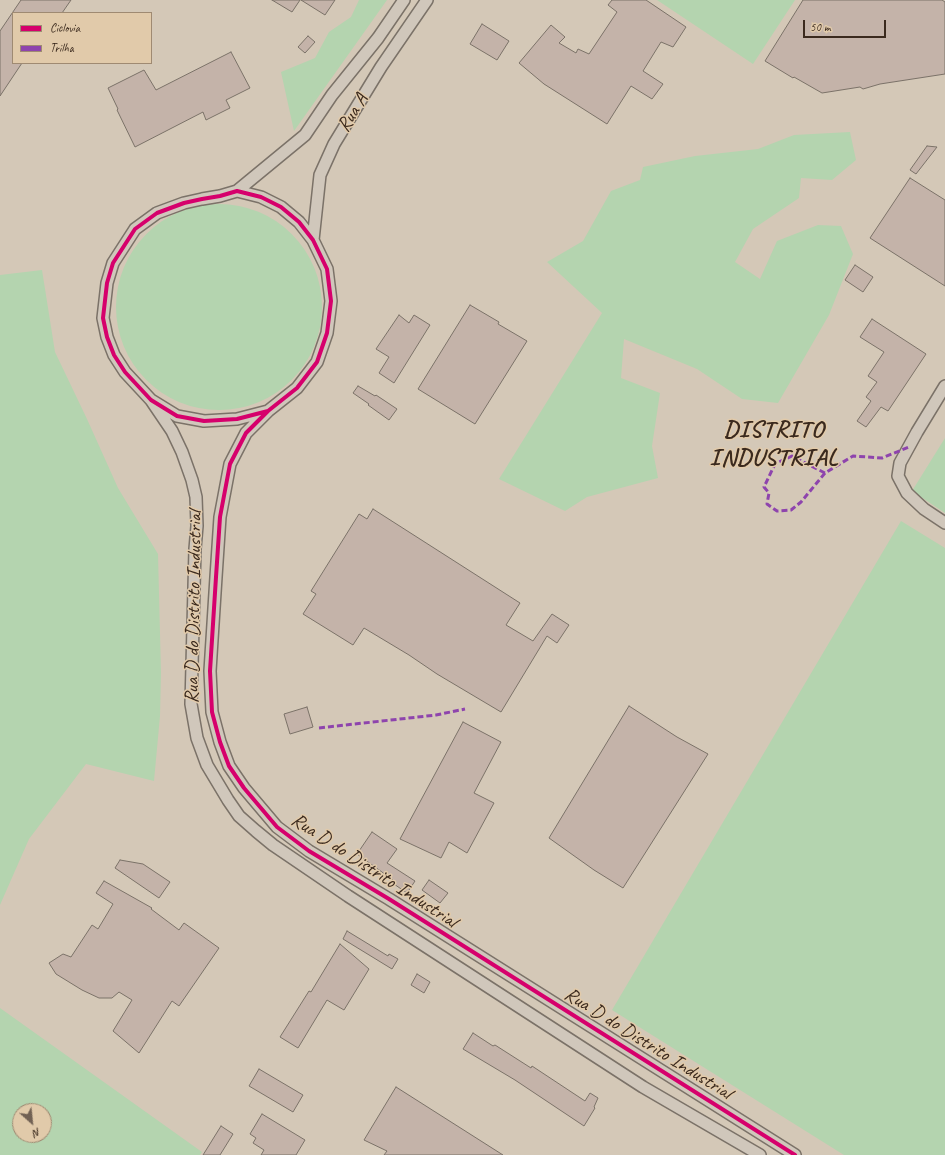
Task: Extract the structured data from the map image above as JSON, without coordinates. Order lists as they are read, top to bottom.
{
  "streets": {
    "street": ["Rua A", "Rua D do Distrito Industrial"]
  },
  "crossings": [
    ["Rua A", "Rua D do Distrito Industrial"]
  ],
  "districts": ["DISTRITO INDUSTRIAL"],
  "legend": ["Ciclovia", "Trilha"],
  "scale_bar": "50 m",
  "north": "bottom right"
}
